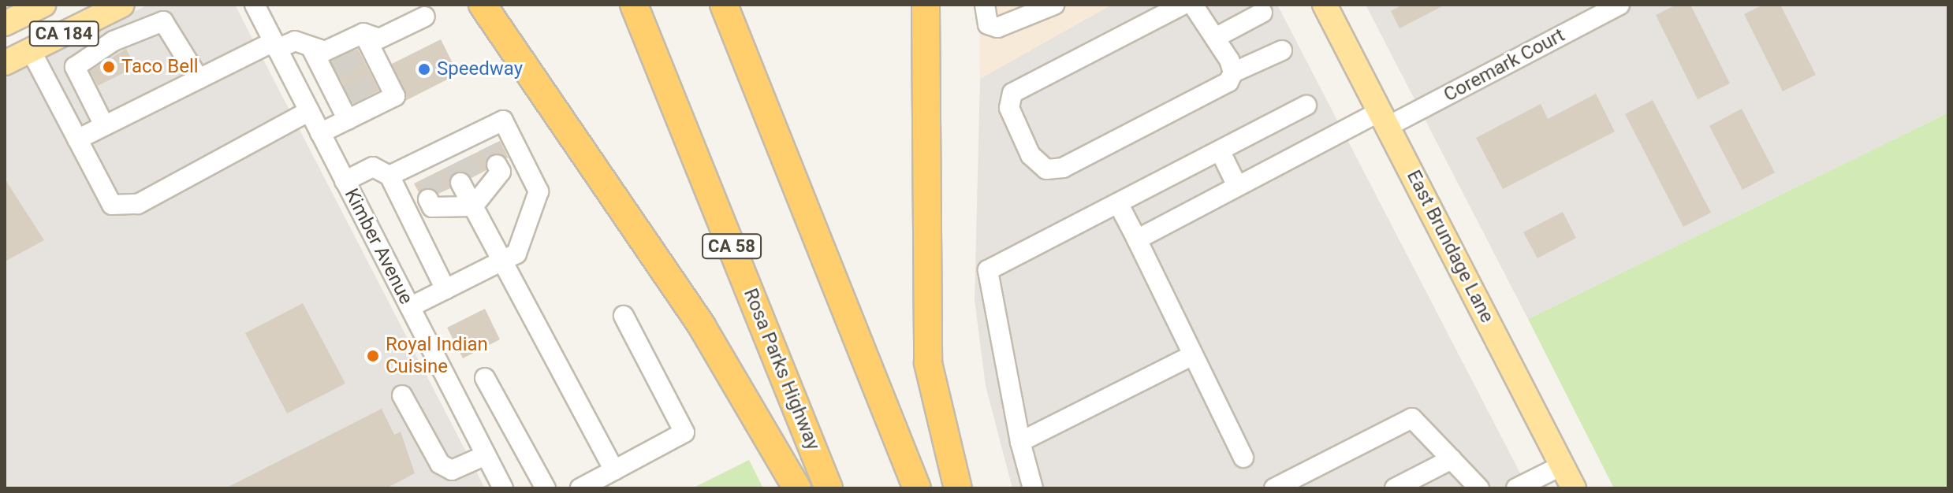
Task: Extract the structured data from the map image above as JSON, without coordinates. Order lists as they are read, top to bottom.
{
  "streets": {
    "highway": ["CA 58", "Rosa Parks Highway"],
    "main road": ["CA 184", "East Brundage Lane"],
    "street": ["Coremark Court", "Kimber Avenue"]
  },
  "crossings": [
    ["Coremark Court", "East Brundage Lane"]
  ],
  "places": ["Taco Bell", "Speedway", "Royal Indian Cuisine"]
}
